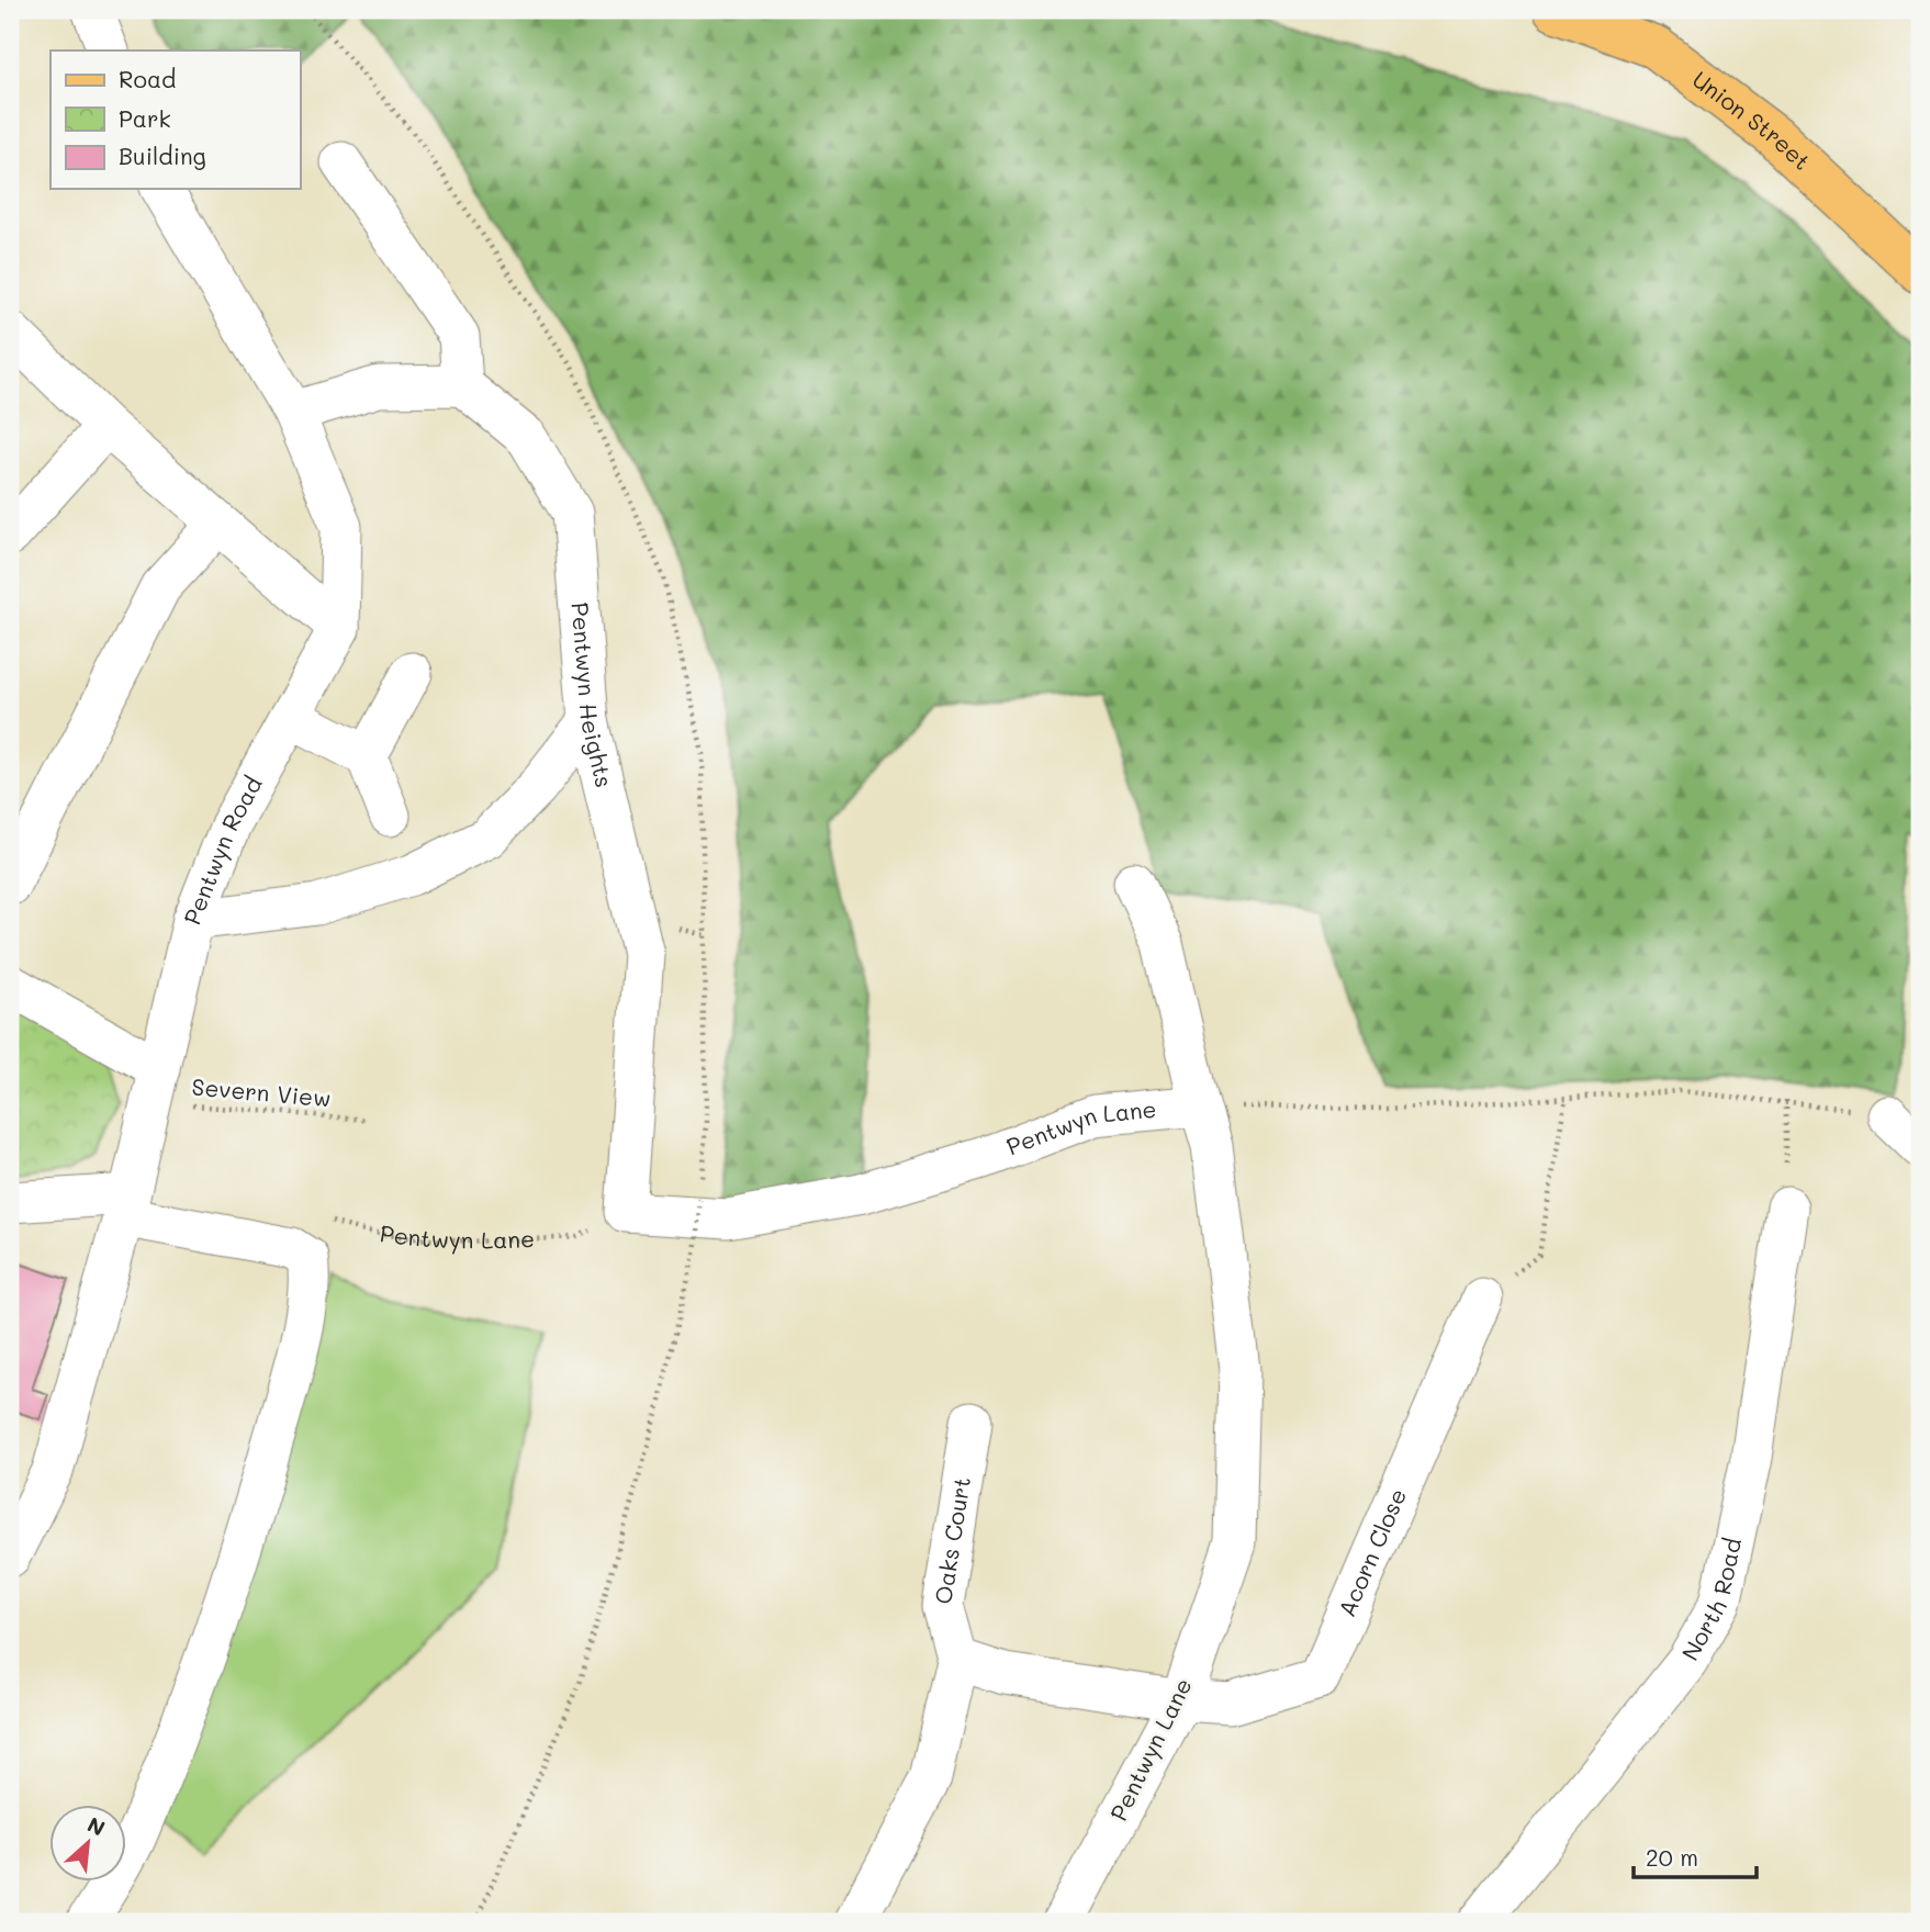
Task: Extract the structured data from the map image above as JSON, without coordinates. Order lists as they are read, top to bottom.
{
  "streets": {
    "main road": ["Union Street"],
    "street": [
      "Pentwyn Heights",
      "Pentwyn Road",
      "Pentwyn Lane",
      "Oaks Court",
      "Acorn Close",
      "North Road"
    ],
    "path": ["Severn View"]
  },
  "crossings": [
    ["Pentwyn Heights", "Pentwyn Lane"],
    ["Pentwyn Road", "Severn View"],
    ["Pentwyn Lane", "Acorn Close"]
  ],
  "legend": ["Road", "Park", "Building"],
  "scale_bar": "20 m",
  "north": "top right"
}
